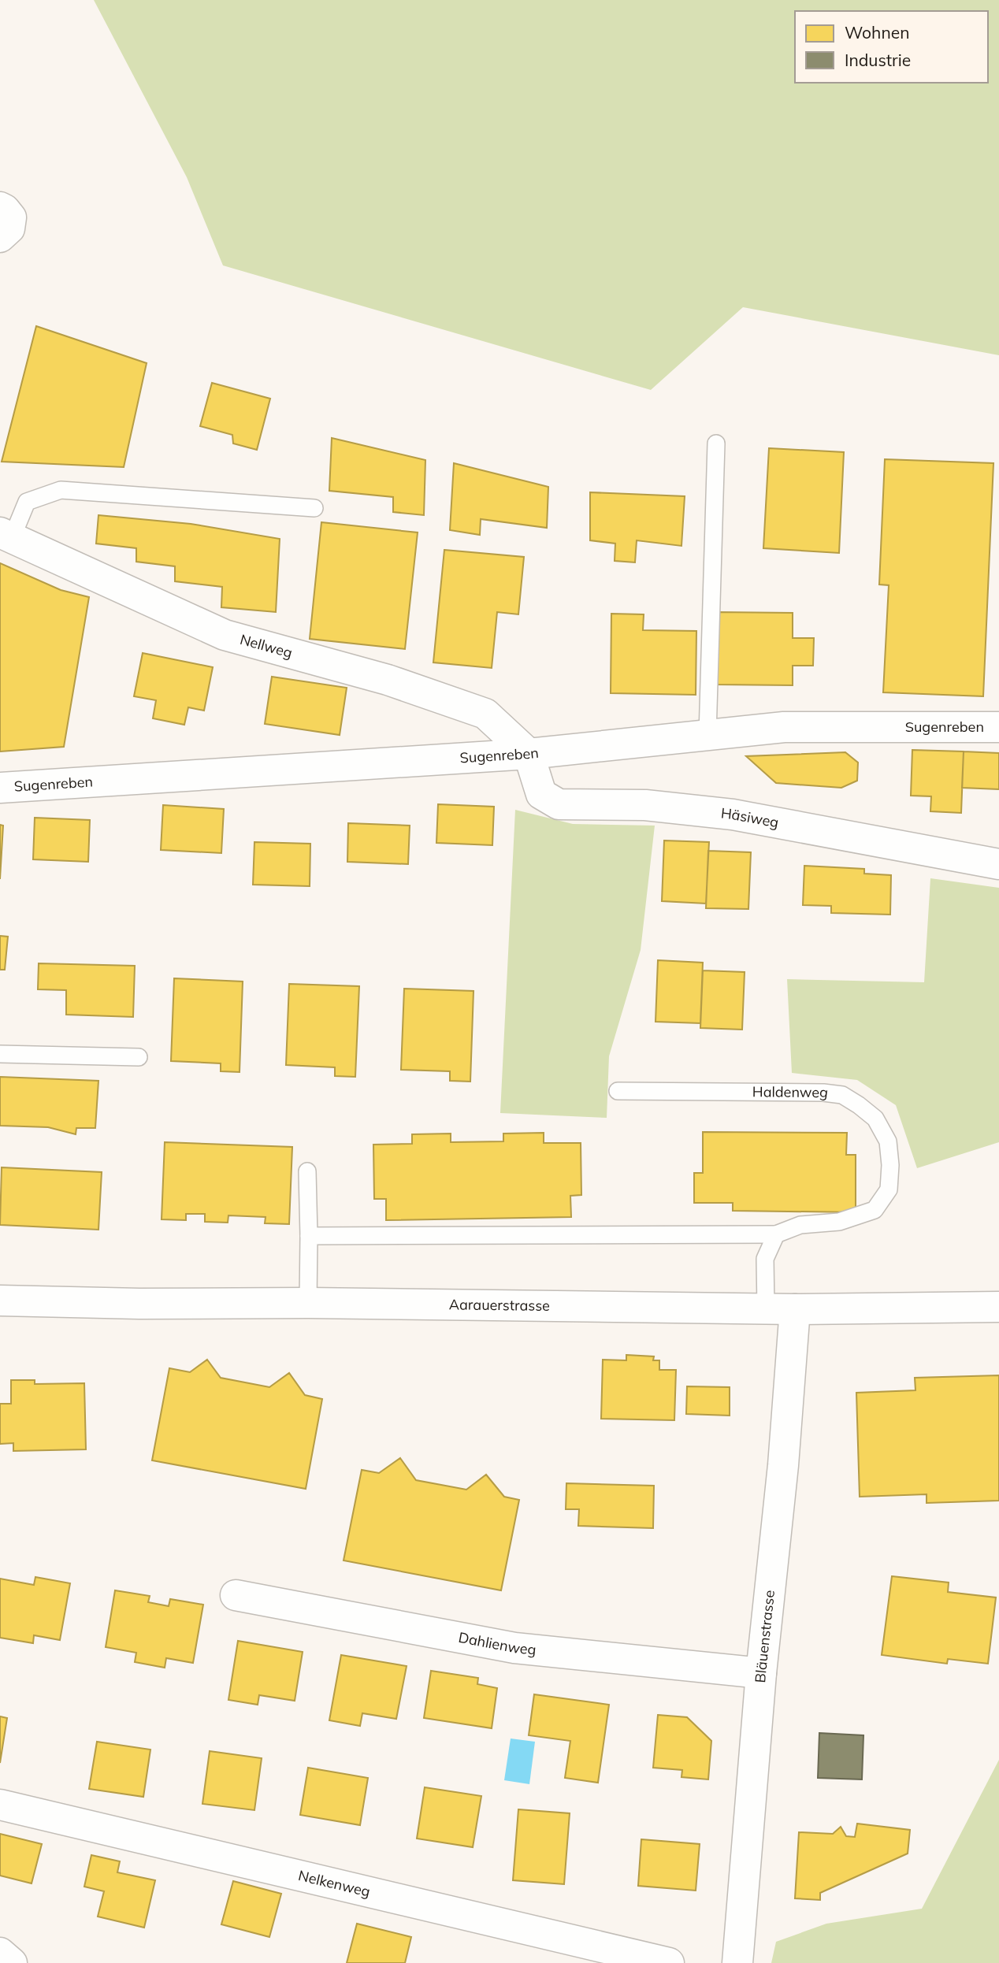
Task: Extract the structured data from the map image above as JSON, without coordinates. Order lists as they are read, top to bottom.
{
  "streets": {
    "street": [
      "Nellweg",
      "Sugenreben",
      "Häsiweg",
      "Aarauerstrasse",
      "Bläuenstrasse",
      "Dahlienweg",
      "Nelkenweg"
    ],
    "lane": ["Haldenweg"]
  },
  "crossings": [
    ["Nellweg", "Sugenreben"],
    ["Nellweg", "Häsiweg"],
    ["Sugenreben", "Häsiweg"],
    ["Aarauerstrasse", "Bläuenstrasse"],
    ["Bläuenstrasse", "Dahlienweg"]
  ],
  "legend": ["Wohnen", "Industrie"]
}
